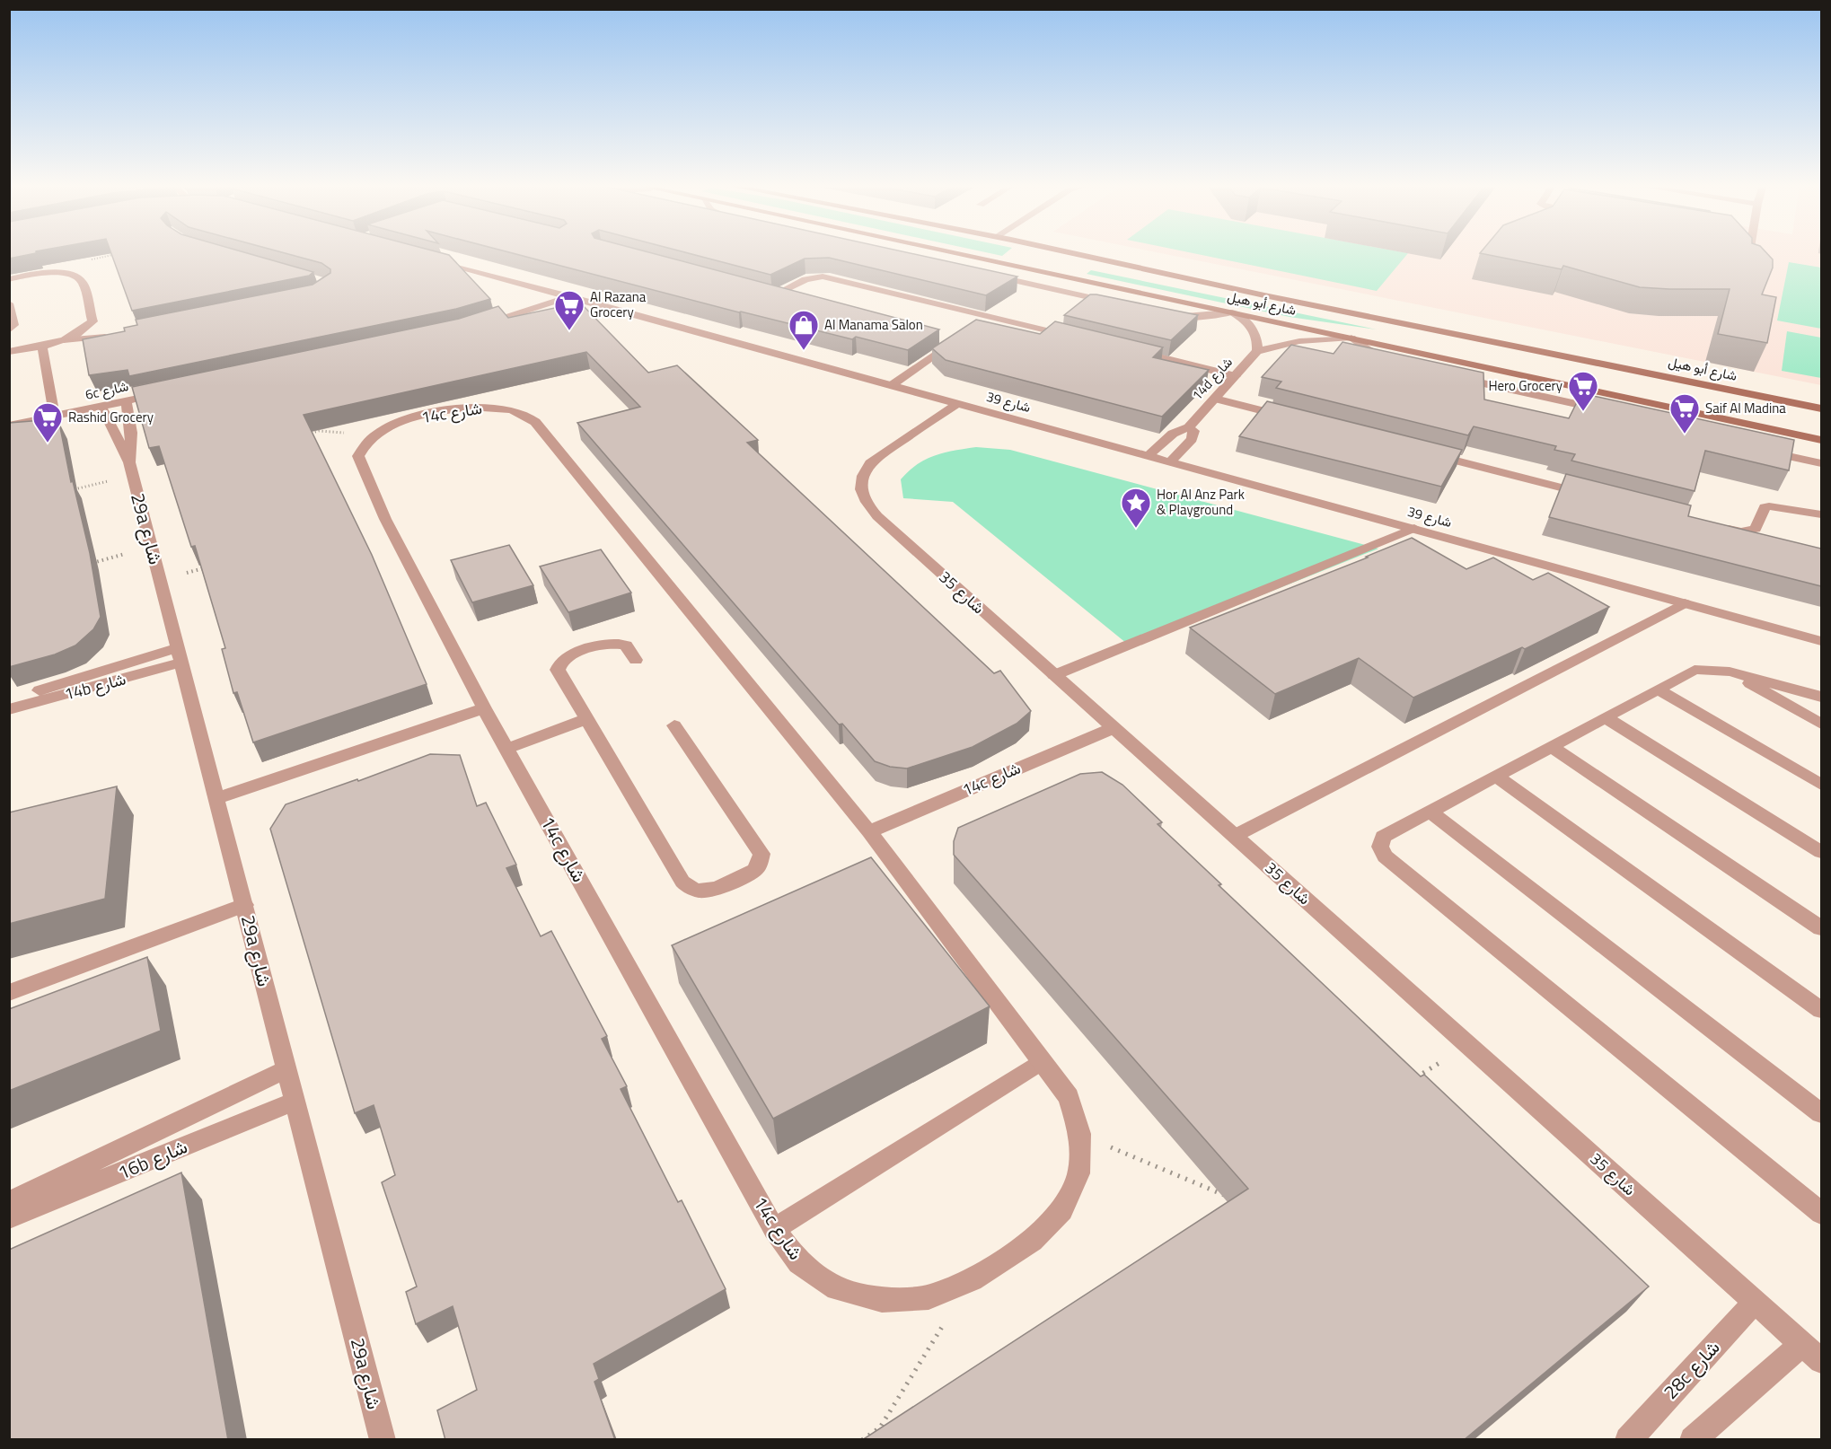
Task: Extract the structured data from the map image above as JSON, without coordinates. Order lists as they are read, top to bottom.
{
  "streets": {
    "main road": ["شارع أبو هيل"],
    "street": [
      "14d شارع",
      "6c شارع",
      "شارع 39",
      "14c شارع",
      "29a شارع",
      "شارع 35",
      "14b شارع",
      "16b شارع",
      "28c شارع"
    ]
  },
  "crossings": [
    ["14d شارع", "شارع 39"],
    ["6c شارع", "29a شارع"],
    ["شارع 39", "شارع 35"],
    ["14c شارع", "شارع 35"],
    ["29a شارع", "14b شارع"],
    ["29a شارع", "16b شارع"],
    ["شارع 35", "28c شارع"]
  ],
  "places": {
    "supermarket": [
      "Al Razana Grocery",
      "Hero Grocery",
      "Saif Al Madina",
      "Rashid Grocery"
    ],
    "shop": ["Al Manama Salon"],
    "place": ["Hor Al Anz Park & Playground"]
  }
}
